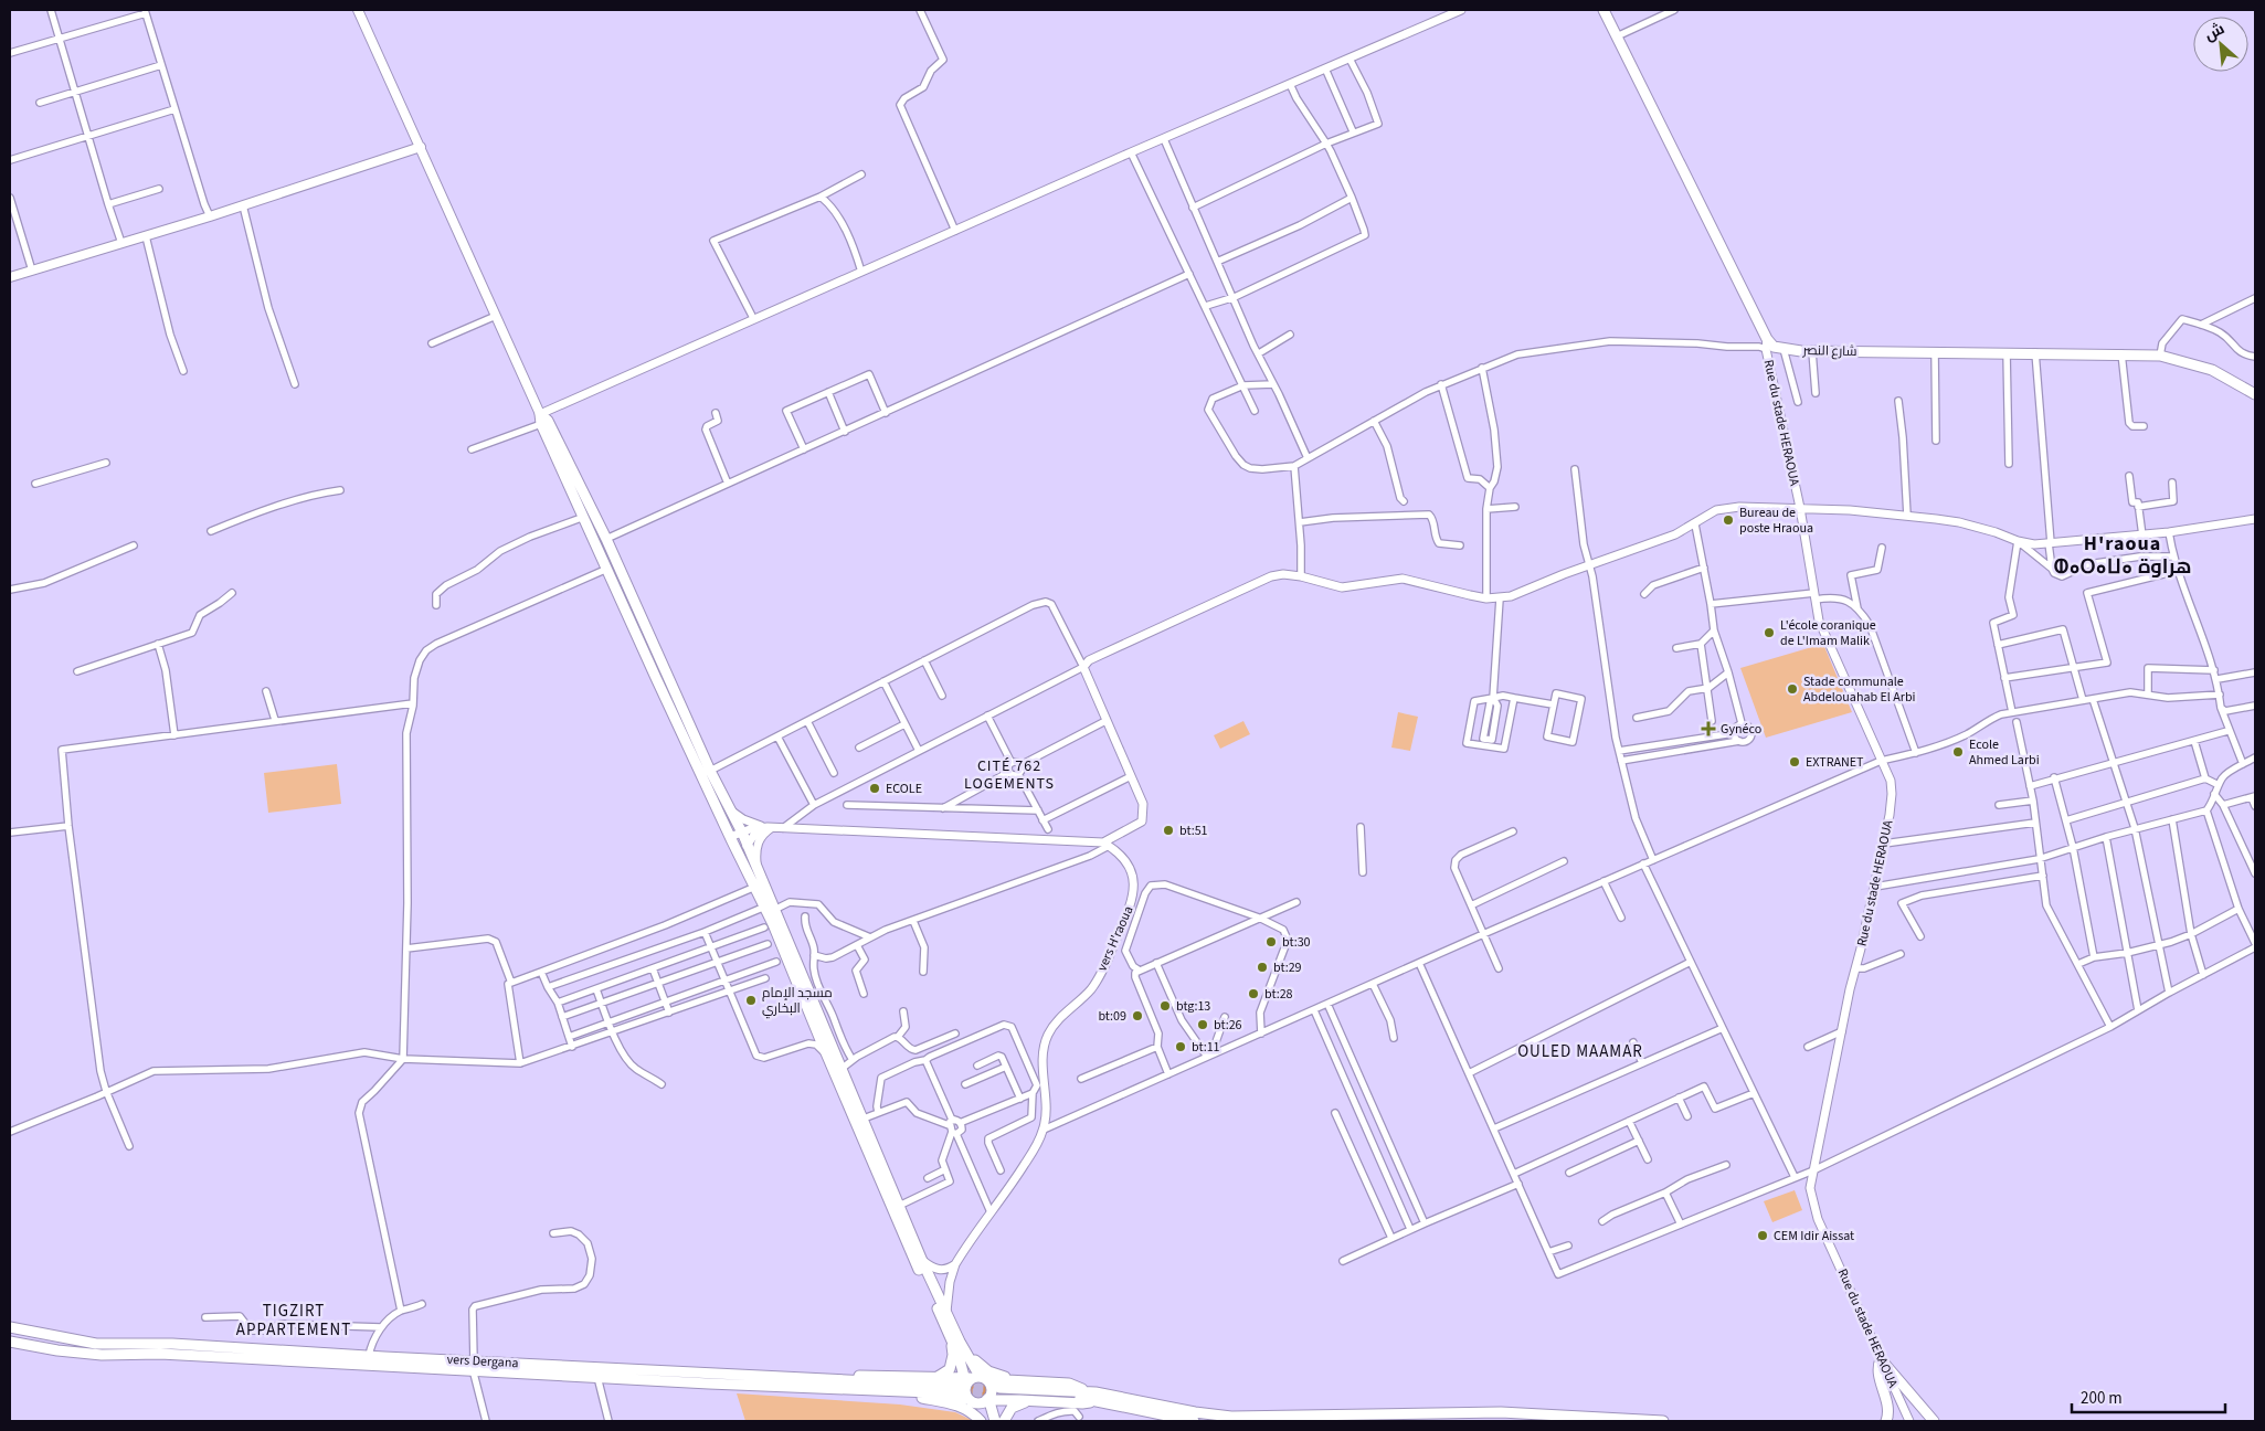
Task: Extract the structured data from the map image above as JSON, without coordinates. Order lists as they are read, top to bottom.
{
  "streets": {
    "main road": ["شارع النصر", "vers Dergana"],
    "street": ["Rue du stade HERAOUA", "vers H'raoua"]
  },
  "crossings": [
    ["شارع النصر", "Rue du stade HERAOUA"]
  ],
  "districts": [
    "H'raoua ⵀⴰⵔⴰⵡⴰ هراوة",
    "CITÉ 762 LOGEMENTS",
    "OULED MAAMAR",
    "TIGZIRT APPARTEMENT"
  ],
  "places": {
    "other": [
      "Bureau de poste Hraoua",
      "L'école coranique de L'Imam Malik",
      "Stade communale Abdelouahab El Arbi",
      "Ecole Ahmed Larbi",
      "EXTRANET",
      "ECOLE",
      "bt:51",
      "bt:30",
      "bt:29",
      "bt:28",
      "مسجد الإمام البخاري",
      "btg:13",
      "bt:09",
      "bt:26",
      "bt:11",
      "CEM Idir Aissat"
    ],
    "health": ["Gynéco"]
  },
  "scale_bar": "200 m",
  "north": "top left"
}
